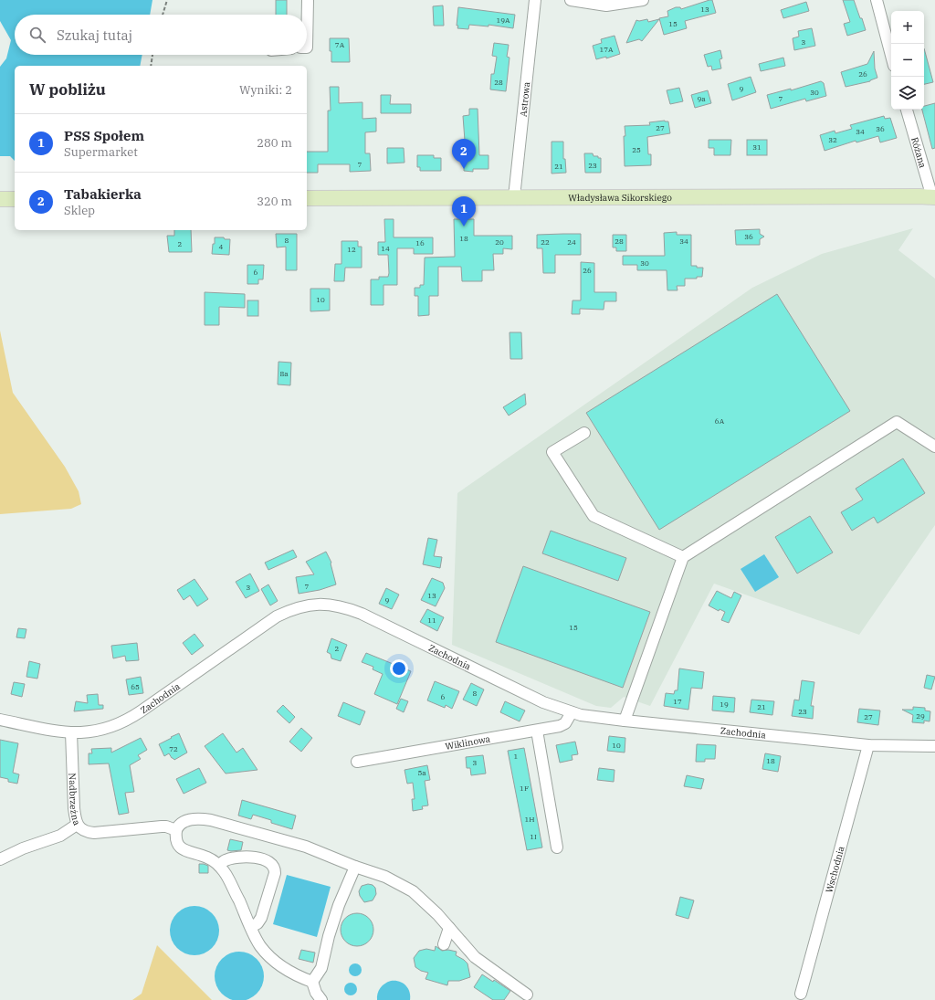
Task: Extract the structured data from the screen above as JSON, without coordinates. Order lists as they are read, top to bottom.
{
  "streets": {
    "main road": ["Władysława Sikorskiego"],
    "street": [
      "Astrowa",
      "Różana",
      "Zachodnia",
      "Wiklinowa",
      "Nadbrzeżna",
      "Wschodnia"
    ]
  },
  "crossings": [
    ["Astrowa", "Władysława Sikorskiego"],
    ["Różana", "Władysława Sikorskiego"],
    ["Zachodnia", "Wiklinowa"],
    ["Zachodnia", "Nadbrzeżna"],
    ["Zachodnia", "Wschodnia"]
  ],
  "house_numbers": [
    "13",
    "19A",
    "15",
    "3",
    "7A",
    "17A",
    "26",
    "28",
    "9",
    "30",
    "9a",
    "7",
    "27",
    "36",
    "34",
    "32",
    "31",
    "25",
    "7",
    "23",
    "21",
    "36",
    "18",
    "8",
    "28",
    "34",
    "20",
    "22",
    "24",
    "16",
    "2",
    "4",
    "14",
    "12",
    "30",
    "26",
    "6",
    "10",
    "8a",
    "6A",
    "7",
    "3",
    "13",
    "9",
    "11",
    "15",
    "2",
    "65",
    "8",
    "6",
    "17",
    "19",
    "21",
    "23",
    "29",
    "27",
    "10",
    "72",
    "1",
    "18",
    "3",
    "5a",
    "1F",
    "1H",
    "1I"
  ],
  "page": {
    "map_buttons": ["+", "−"],
    "search": "Szukaj tutaj",
    "heading": ["W pobliżu", "Wyniki: 2"],
    "list": [
      {
        "mark": "1",
        "name": "PSS Społem",
        "note": "Supermarket",
        "value": "280 m"
      },
      {
        "mark": "2",
        "name": "Tabakierka",
        "note": "Sklep",
        "value": "320 m"
      }
    ],
    "pins": ["2", "1"]
  }
}
